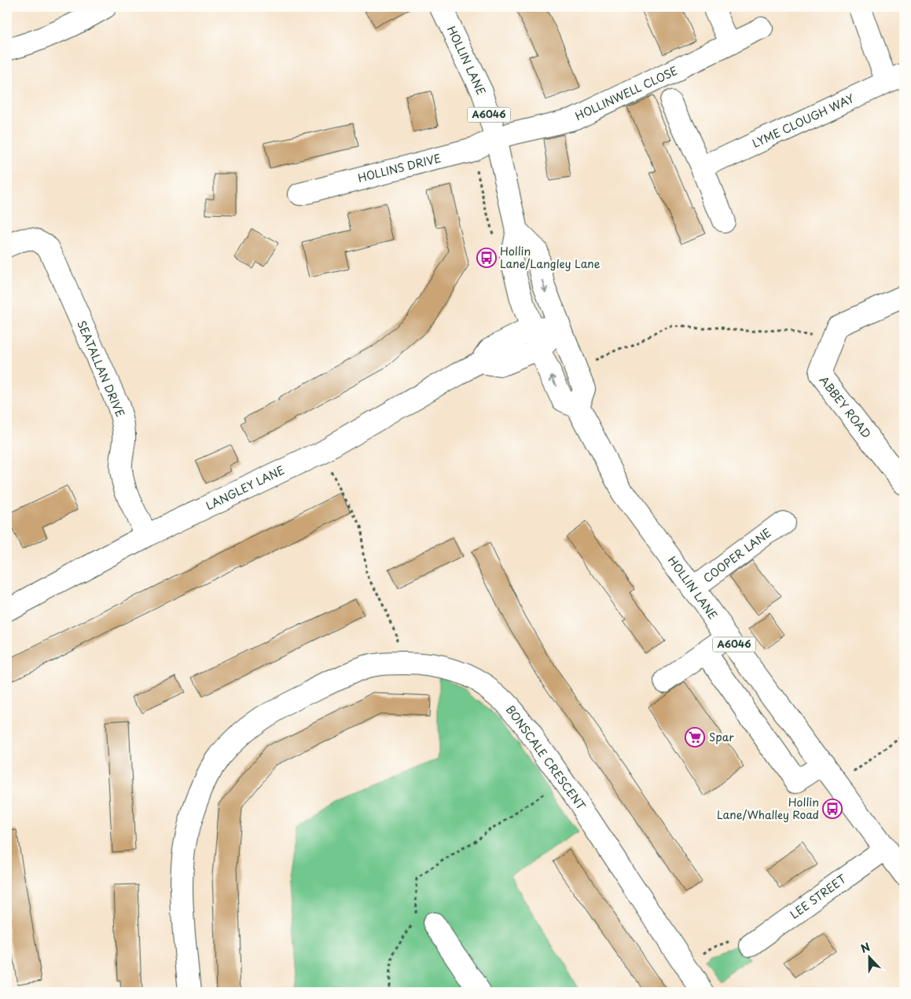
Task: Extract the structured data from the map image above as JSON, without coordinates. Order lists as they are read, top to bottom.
{
  "streets": {
    "street": [
      "HOLLIN LANE",
      "HOLLINWELL CLOSE",
      "A6046",
      "LYME CLOUGH WAY",
      "HOLLINS DRIVE",
      "SEATALLAN DRIVE",
      "ABBEY ROAD",
      "LANGLEY LANE",
      "COOPER LANE",
      "BONSCALE CRESCENT",
      "LEE STREET"
    ]
  },
  "crossings": [
    ["HOLLIN LANE", "HOLLINWELL CLOSE"],
    ["HOLLIN LANE", "HOLLINS DRIVE"],
    ["HOLLIN LANE", "LANGLEY LANE"],
    ["HOLLIN LANE", "COOPER LANE"],
    ["HOLLIN LANE", "LEE STREET"],
    ["HOLLINWELL CLOSE", "HOLLINS DRIVE"],
    ["SEATALLAN DRIVE", "LANGLEY LANE"]
  ],
  "places": {
    "bus stop": ["Hollin Lane/Langley Lane", "Hollin Lane/Whalley Road"],
    "supermarket": ["Spar"]
  },
  "north": "top"
}
